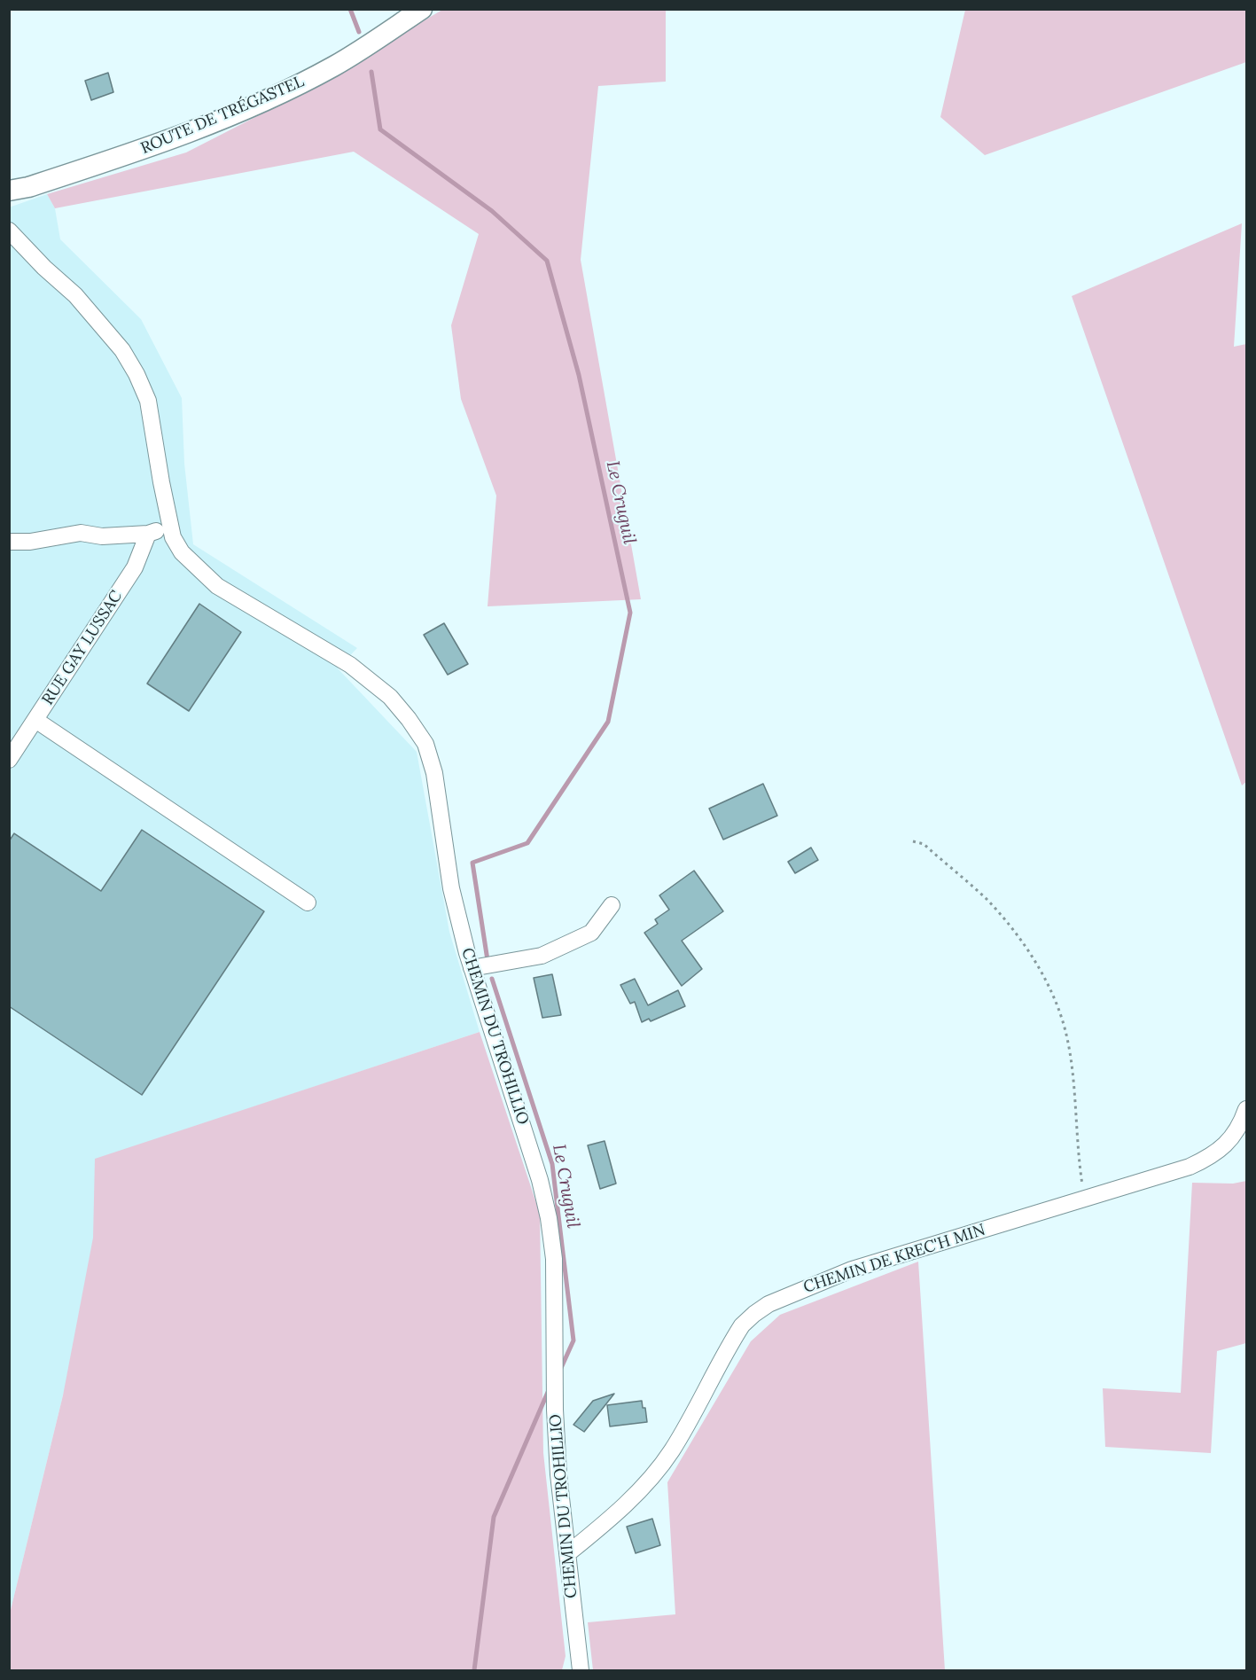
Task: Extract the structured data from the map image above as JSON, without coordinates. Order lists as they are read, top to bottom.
{
  "streets": {
    "main road": ["ROUTE DE TRÉGASTEL"],
    "street": ["RUE GAY LUSSAC", "CHEMIN DU TROHILLIO", "CHEMIN DE KREC'H MIN"]
  },
  "crossings": [
    ["CHEMIN DU TROHILLIO", "CHEMIN DE KREC'H MIN"]
  ],
  "water": ["Le Cruguil"]
}
